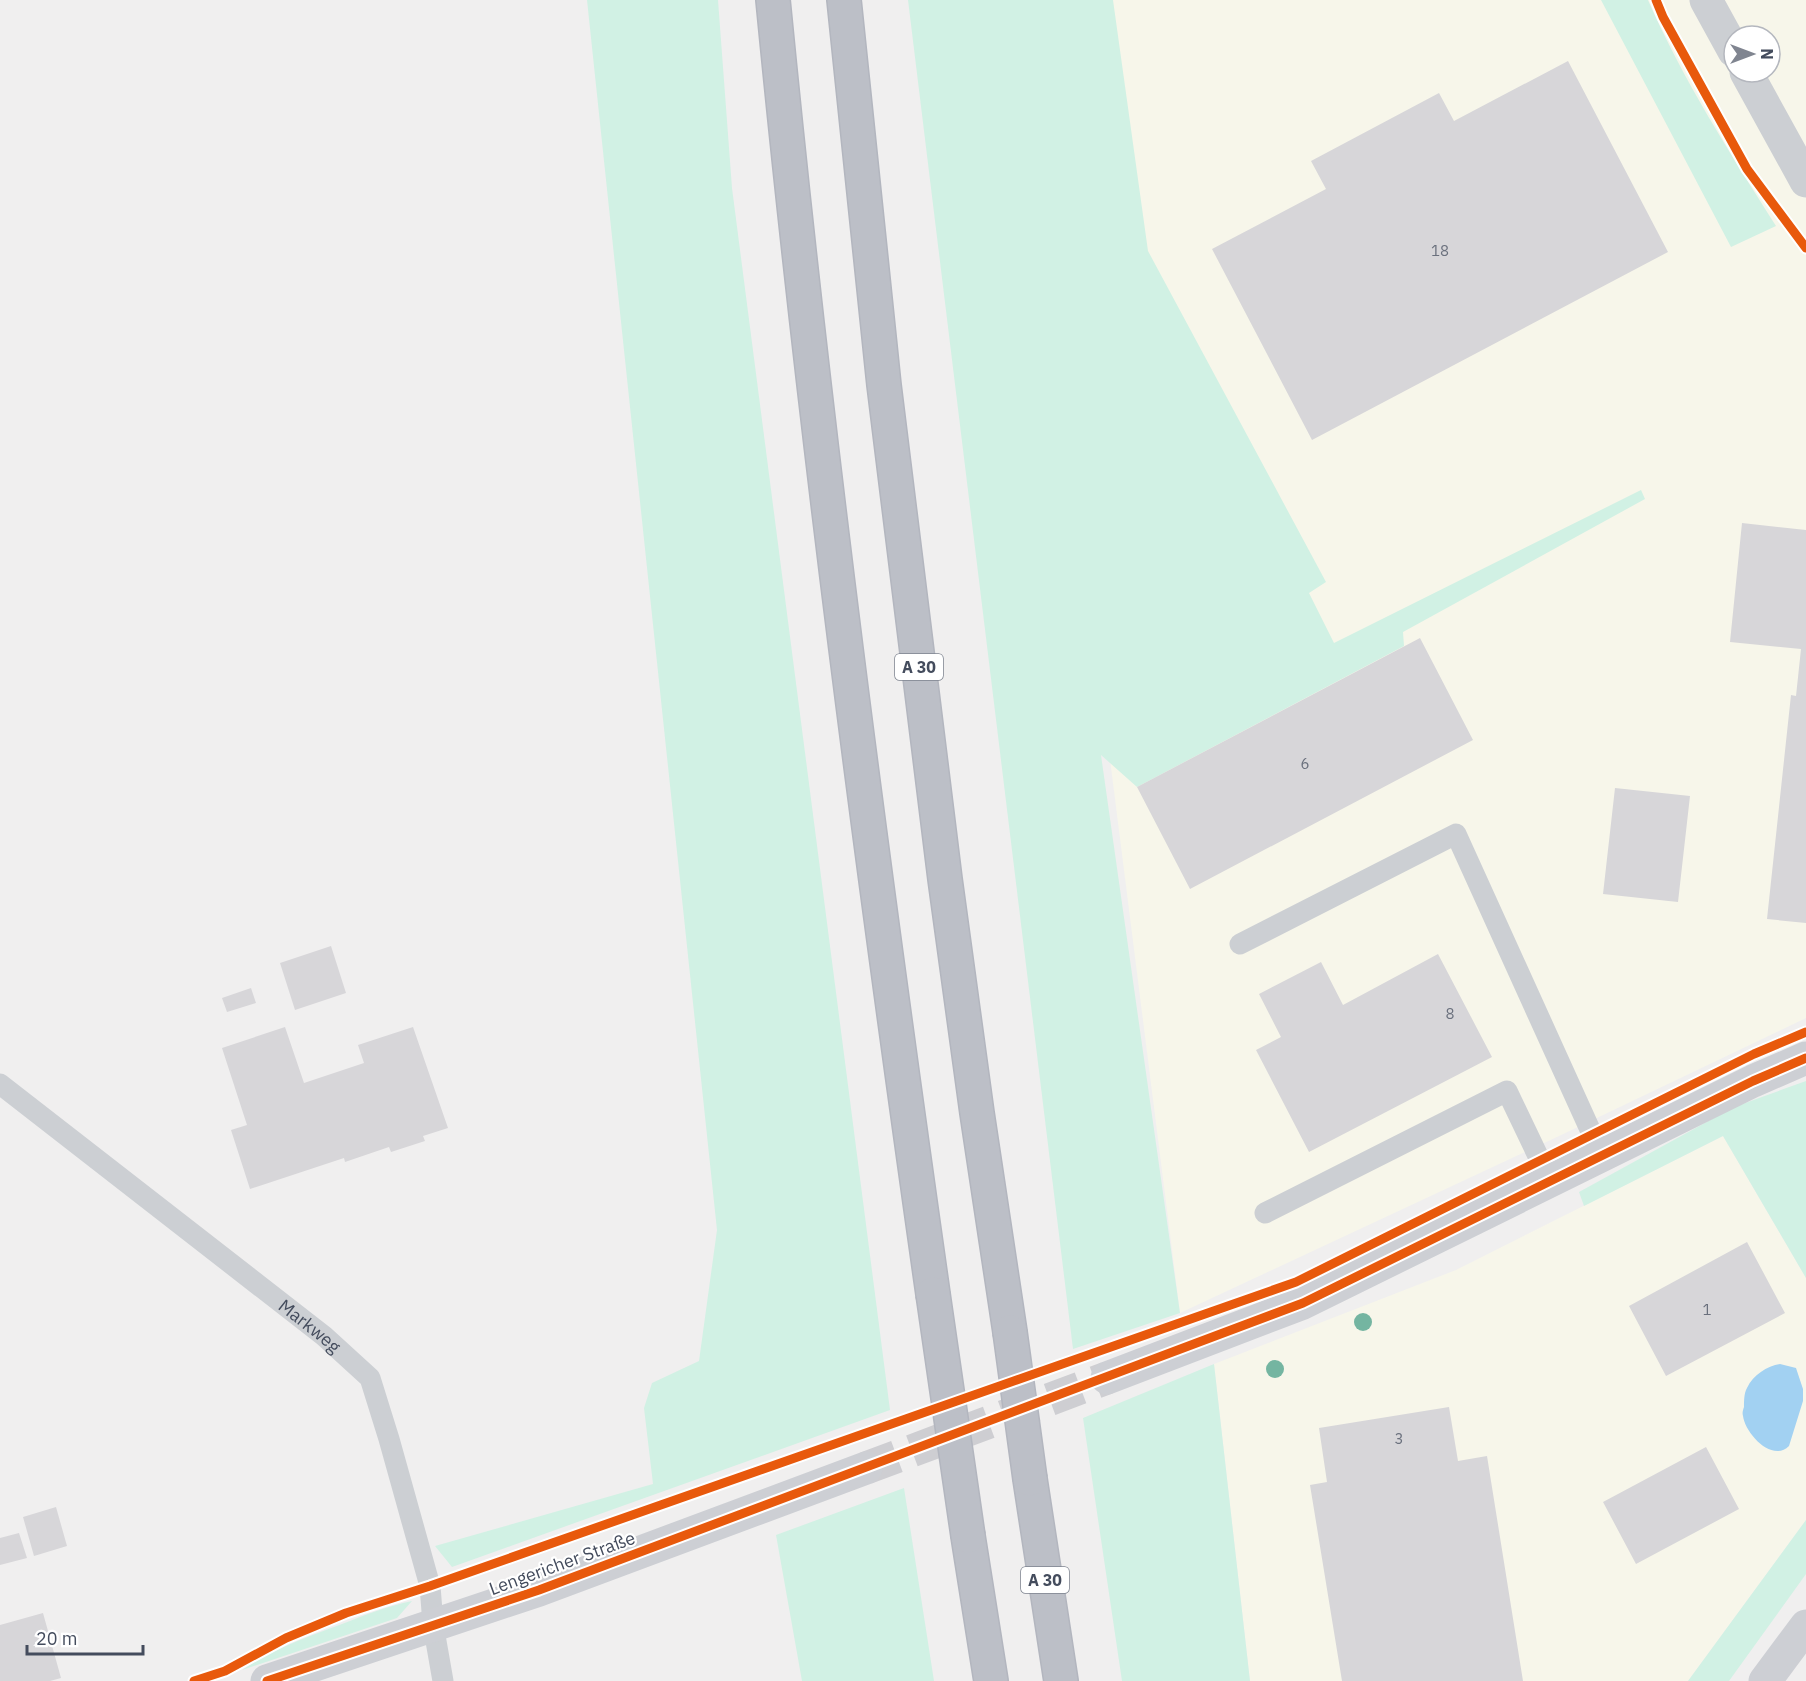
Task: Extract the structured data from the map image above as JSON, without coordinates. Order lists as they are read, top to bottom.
{
  "streets": {
    "highway": ["A 30"],
    "street": ["Lengericher Straße"],
    "lane": ["Markweg"]
  },
  "crossings": [
    ["Markweg", "Lengericher Straße"]
  ],
  "house_numbers": [
    "18",
    "6",
    "8",
    "1",
    "3"
  ],
  "scale_bar": "20 m",
  "north": "right"
}
